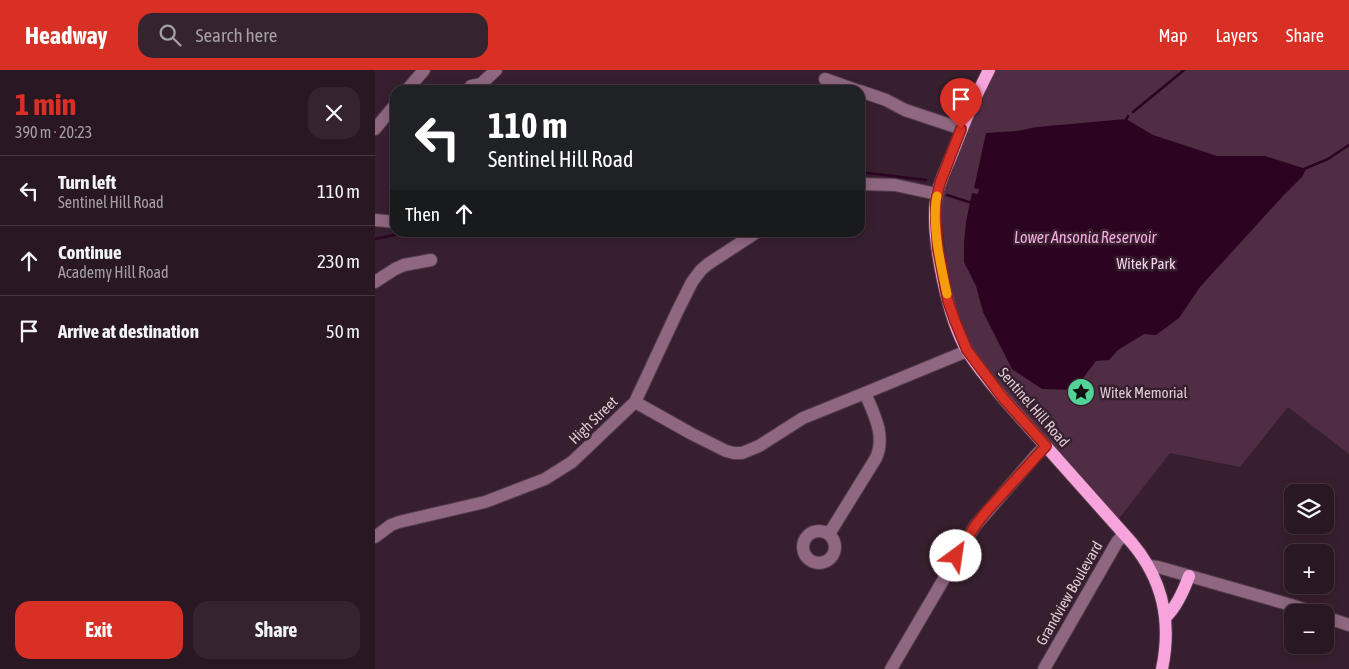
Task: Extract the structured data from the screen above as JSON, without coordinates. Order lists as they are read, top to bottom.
{
  "streets": {
    "main road": ["Sentinel Hill Road"],
    "street": ["High Street", "Grandview Boulevard"]
  },
  "crossings": [
    ["Sentinel Hill Road", "Grandview Boulevard"]
  ],
  "water": ["Lower Ansonia Reservoir"],
  "parks": ["Witek Park"],
  "places": {
    "place": ["Witek Memorial"]
  },
  "page": {
    "header": "Headway",
    "search": "Search here",
    "nav": ["Map", "Layers", "Share"],
    "heading": ["1 min", "390 m · 20:23"],
    "turn": ["110 m", "Sentinel Hill Road"],
    "list": [
      {
        "name": "Turn left",
        "note": "Sentinel Hill Road",
        "value": "110 m"
      },
      {
        "name": "Continue",
        "note": "Academy Hill Road",
        "value": "230 m"
      },
      {
        "name": "Arrive at destination",
        "value": "50 m"
      }
    ],
    "then": "Then",
    "map_buttons": ["+", "−"],
    "buttons": ["Exit", "Share"]
  }
}
